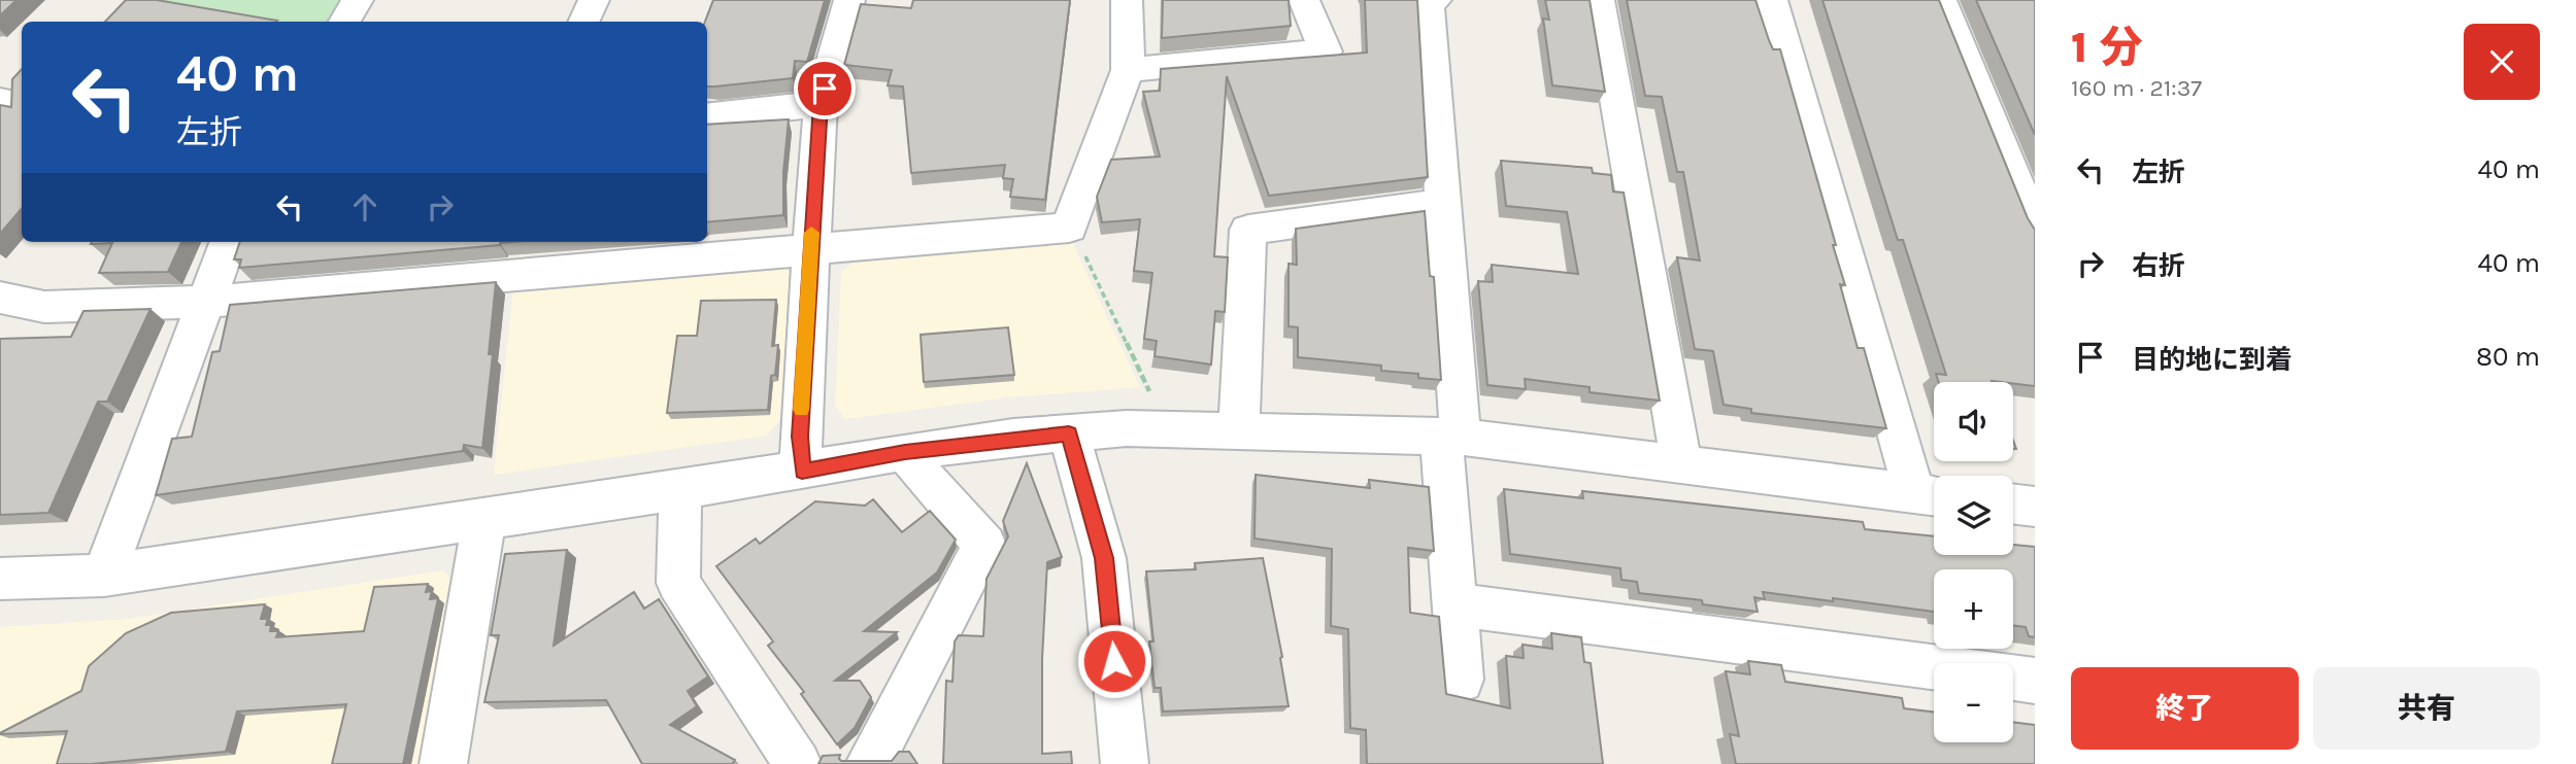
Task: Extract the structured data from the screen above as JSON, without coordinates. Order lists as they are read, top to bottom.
{
  "page": {
    "heading": ["1 分", "160 m · 21:37"],
    "turn": ["40 m", "左折"],
    "list": [
      {
        "name": "左折",
        "value": "40 m"
      },
      {
        "name": "右折",
        "value": "40 m"
      },
      {
        "name": "目的地に到着",
        "value": "80 m"
      }
    ],
    "map_buttons": ["+", "−"],
    "buttons": ["終了", "共有"]
  }
}
